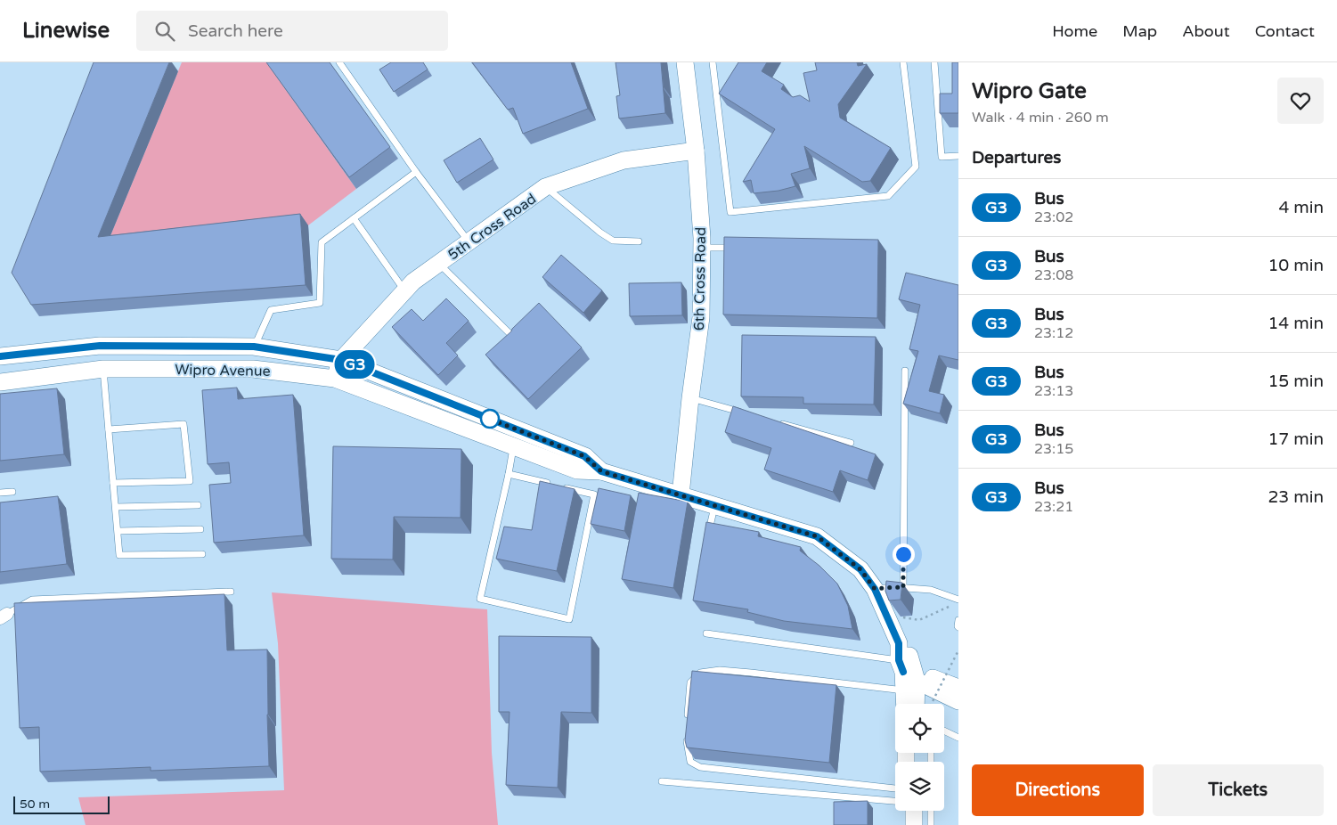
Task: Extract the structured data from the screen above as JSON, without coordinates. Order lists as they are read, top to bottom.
{
  "streets": {
    "main road": ["5th Cross Road", "6th Cross Road", "Wipro Avenue"]
  },
  "crossings": [
    ["5th Cross Road", "6th Cross Road"],
    ["5th Cross Road", "Wipro Avenue"],
    ["6th Cross Road", "Wipro Avenue"]
  ],
  "lines": ["bus line G3"],
  "scale_bar": "50 m",
  "page": {
    "header": "Linewise",
    "search": "Search here",
    "nav": [
      "Home",
      "Map",
      "About",
      "Contact"
    ],
    "on_map": "G3",
    "heading": [
      ["Wipro Gate", "Walk · 4 min · 260 m"],
      "Departures"
    ],
    "list": [
      {
        "mark": "G3",
        "name": "Bus",
        "note": "23:02",
        "value": "4 min"
      },
      {
        "mark": "G3",
        "name": "Bus",
        "note": "23:08",
        "value": "10 min"
      },
      {
        "mark": "G3",
        "name": "Bus",
        "note": "23:12",
        "value": "14 min"
      },
      {
        "mark": "G3",
        "name": "Bus",
        "note": "23:13",
        "value": "15 min"
      },
      {
        "mark": "G3",
        "name": "Bus",
        "note": "23:15",
        "value": "17 min"
      },
      {
        "mark": "G3",
        "name": "Bus",
        "note": "23:21",
        "value": "23 min"
      }
    ],
    "buttons": ["Directions", "Tickets"],
    "scale": "50 m"
  }
}
